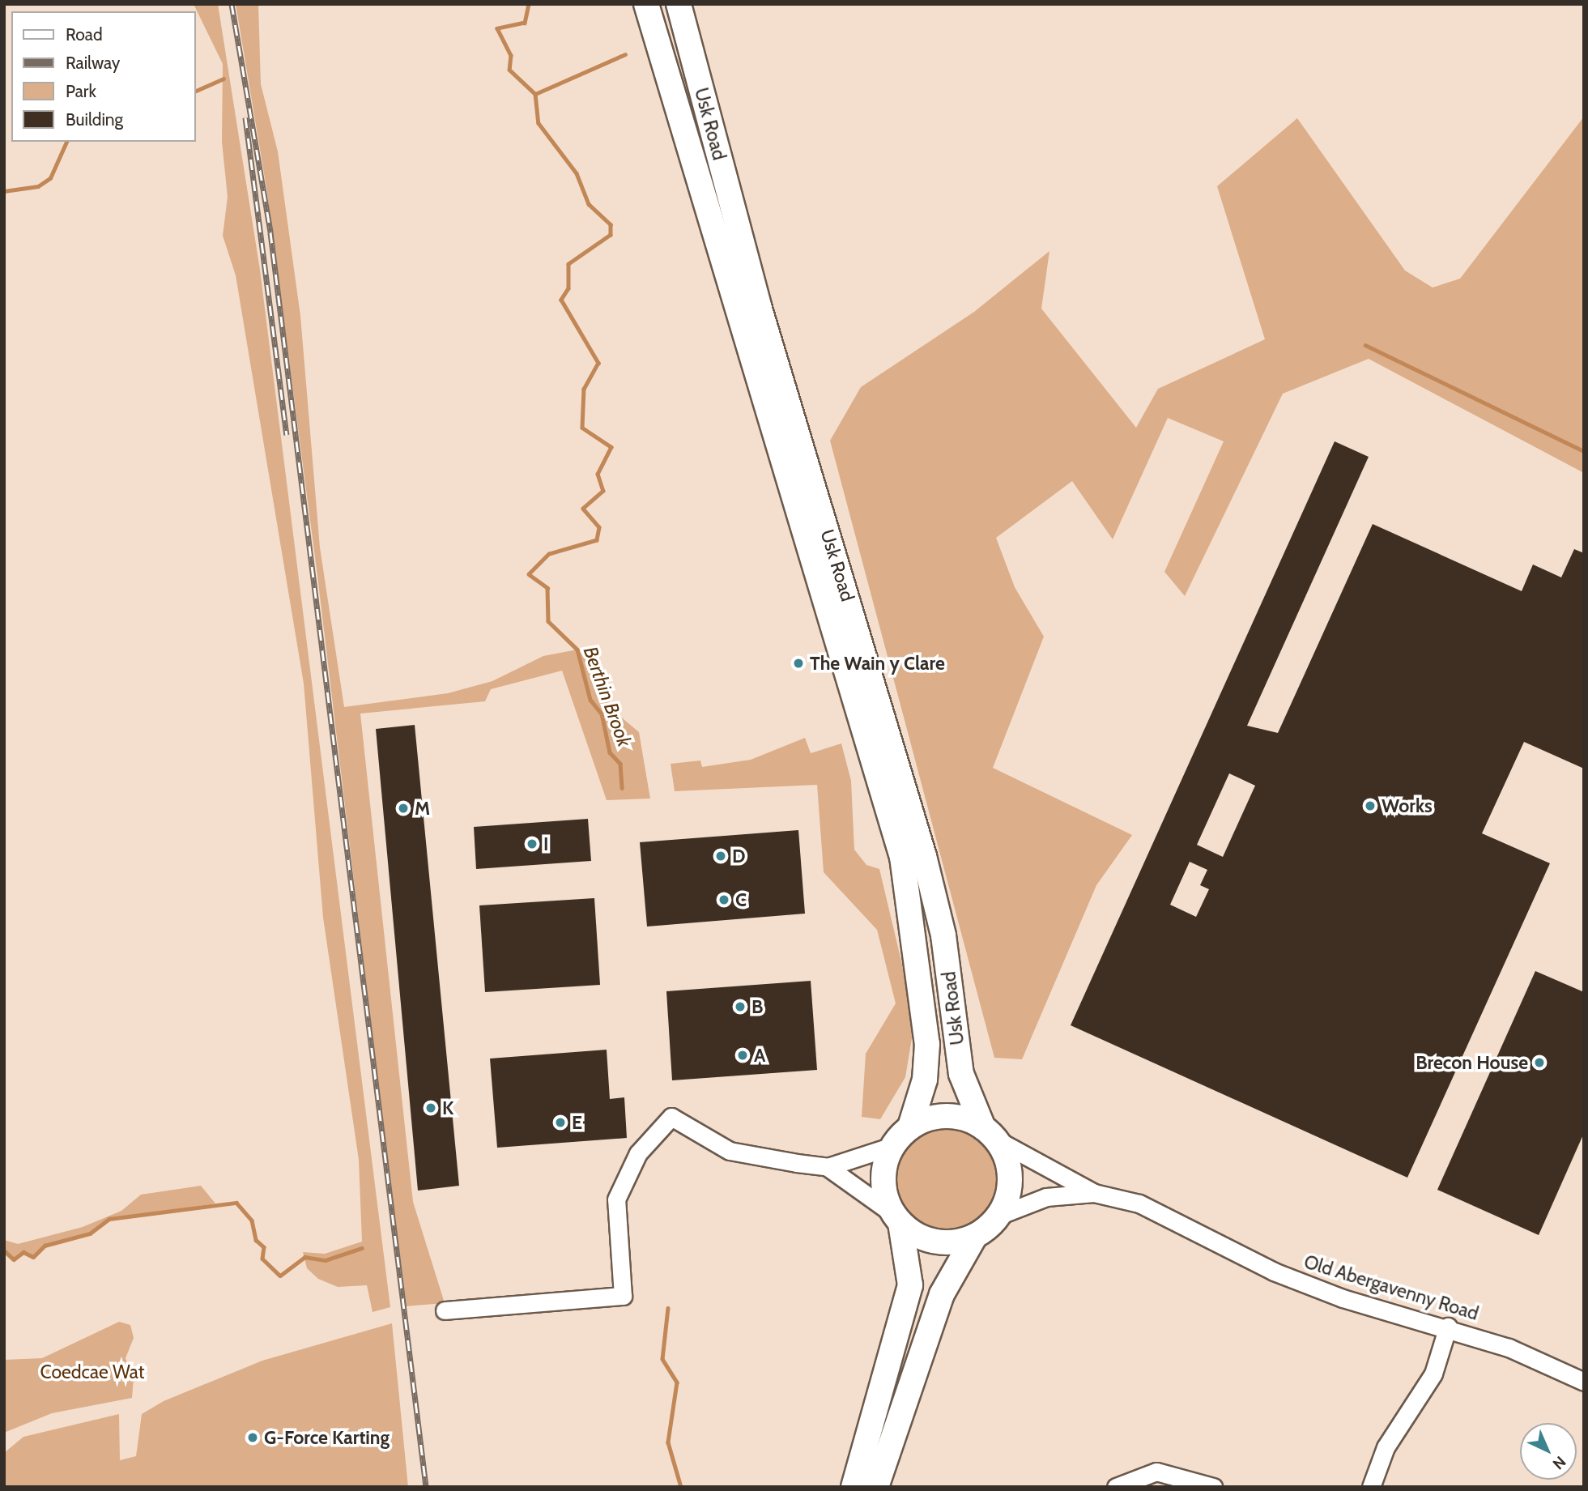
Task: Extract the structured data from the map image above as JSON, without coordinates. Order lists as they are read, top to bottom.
{
  "streets": {
    "highway": ["Usk Road"],
    "street": ["Old Abergavenny Road"]
  },
  "water": ["Berthin Brook"],
  "parks": ["Coedcae Wat"],
  "places": [
    "The Wain y Clare",
    "Works",
    "M",
    "I",
    "D",
    "C",
    "B",
    "A",
    "Brecon House",
    "K",
    "E",
    "G-Force Karting"
  ],
  "legend": [
    "Road",
    "Railway",
    "Park",
    "Building"
  ],
  "north": "bottom right"
}
